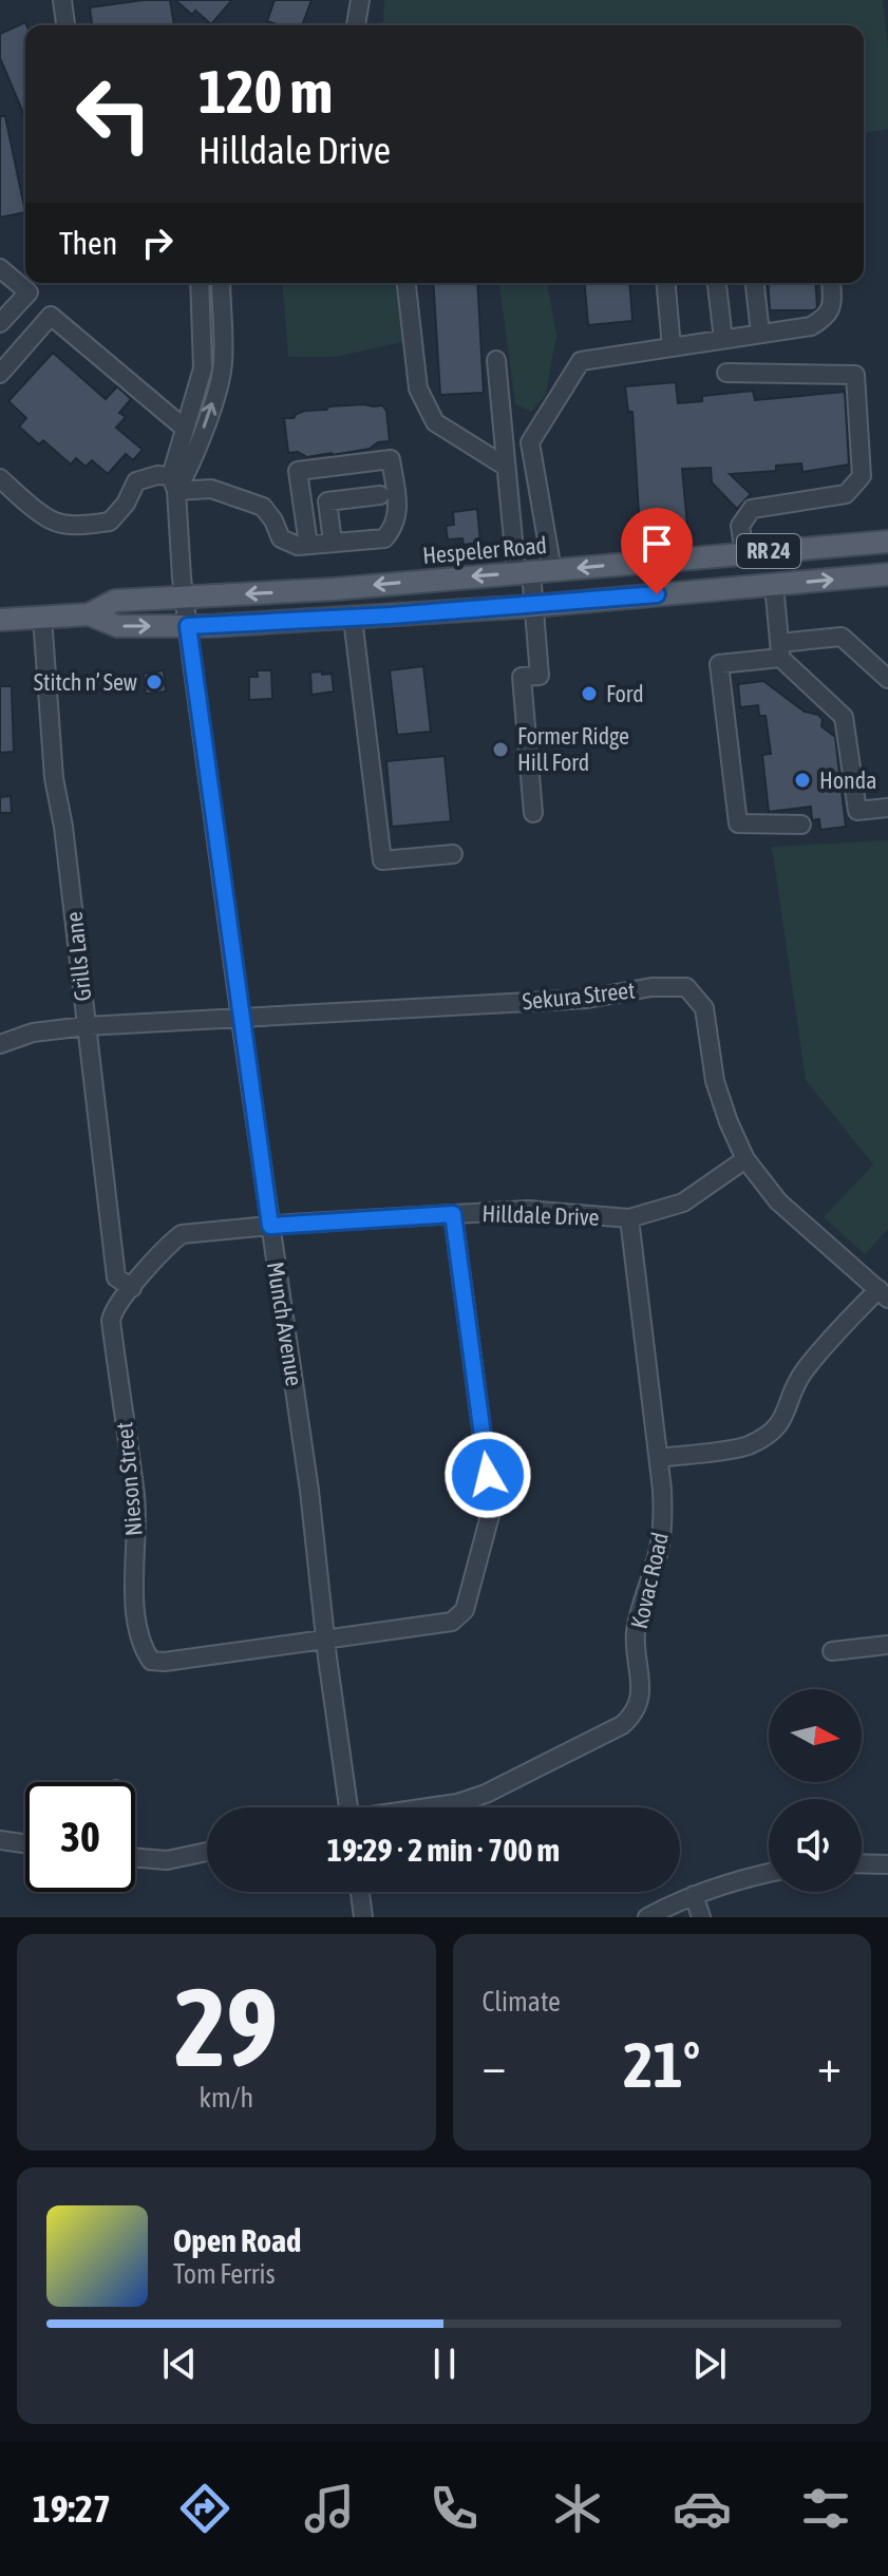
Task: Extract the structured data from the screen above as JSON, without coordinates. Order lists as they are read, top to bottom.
{
  "streets": {
    "main road": ["Hespeler Road", "RR 24"],
    "street": [
      "Grills Lane",
      "Sekura Street",
      "Hilldale Drive",
      "Munch Avenue",
      "Nieson Street",
      "Kovac Road"
    ]
  },
  "crossings": [
    ["Hespeler Road", "Grills Lane"],
    ["Hespeler Road", "Munch Avenue"],
    ["Grills Lane", "Sekura Street"],
    ["Grills Lane", "Nieson Street"],
    ["Sekura Street", "Hilldale Drive"],
    ["Sekura Street", "Munch Avenue"],
    ["Hilldale Drive", "Munch Avenue"],
    ["Hilldale Drive", "Nieson Street"],
    ["Hilldale Drive", "Kovac Road"],
    ["Munch Avenue", "Nieson Street"]
  ],
  "places": [
    "Stitch n’ Sew",
    "Ford",
    "Former Ridge Hill Ford",
    "Honda"
  ],
  "north": "right",
  "page": {
    "turn": ["120 m", "Hilldale Drive"],
    "then": "Then",
    "limit": "30",
    "trip": "19:29 · 2 min · 700 m",
    "tile": [
      ["29", "km/h"],
      "Climate"
    ],
    "heat": ["−", "21°", "+"],
    "song": ["Open Road", "Tom Ferris"],
    "tabs": "19:27"
  }
}
